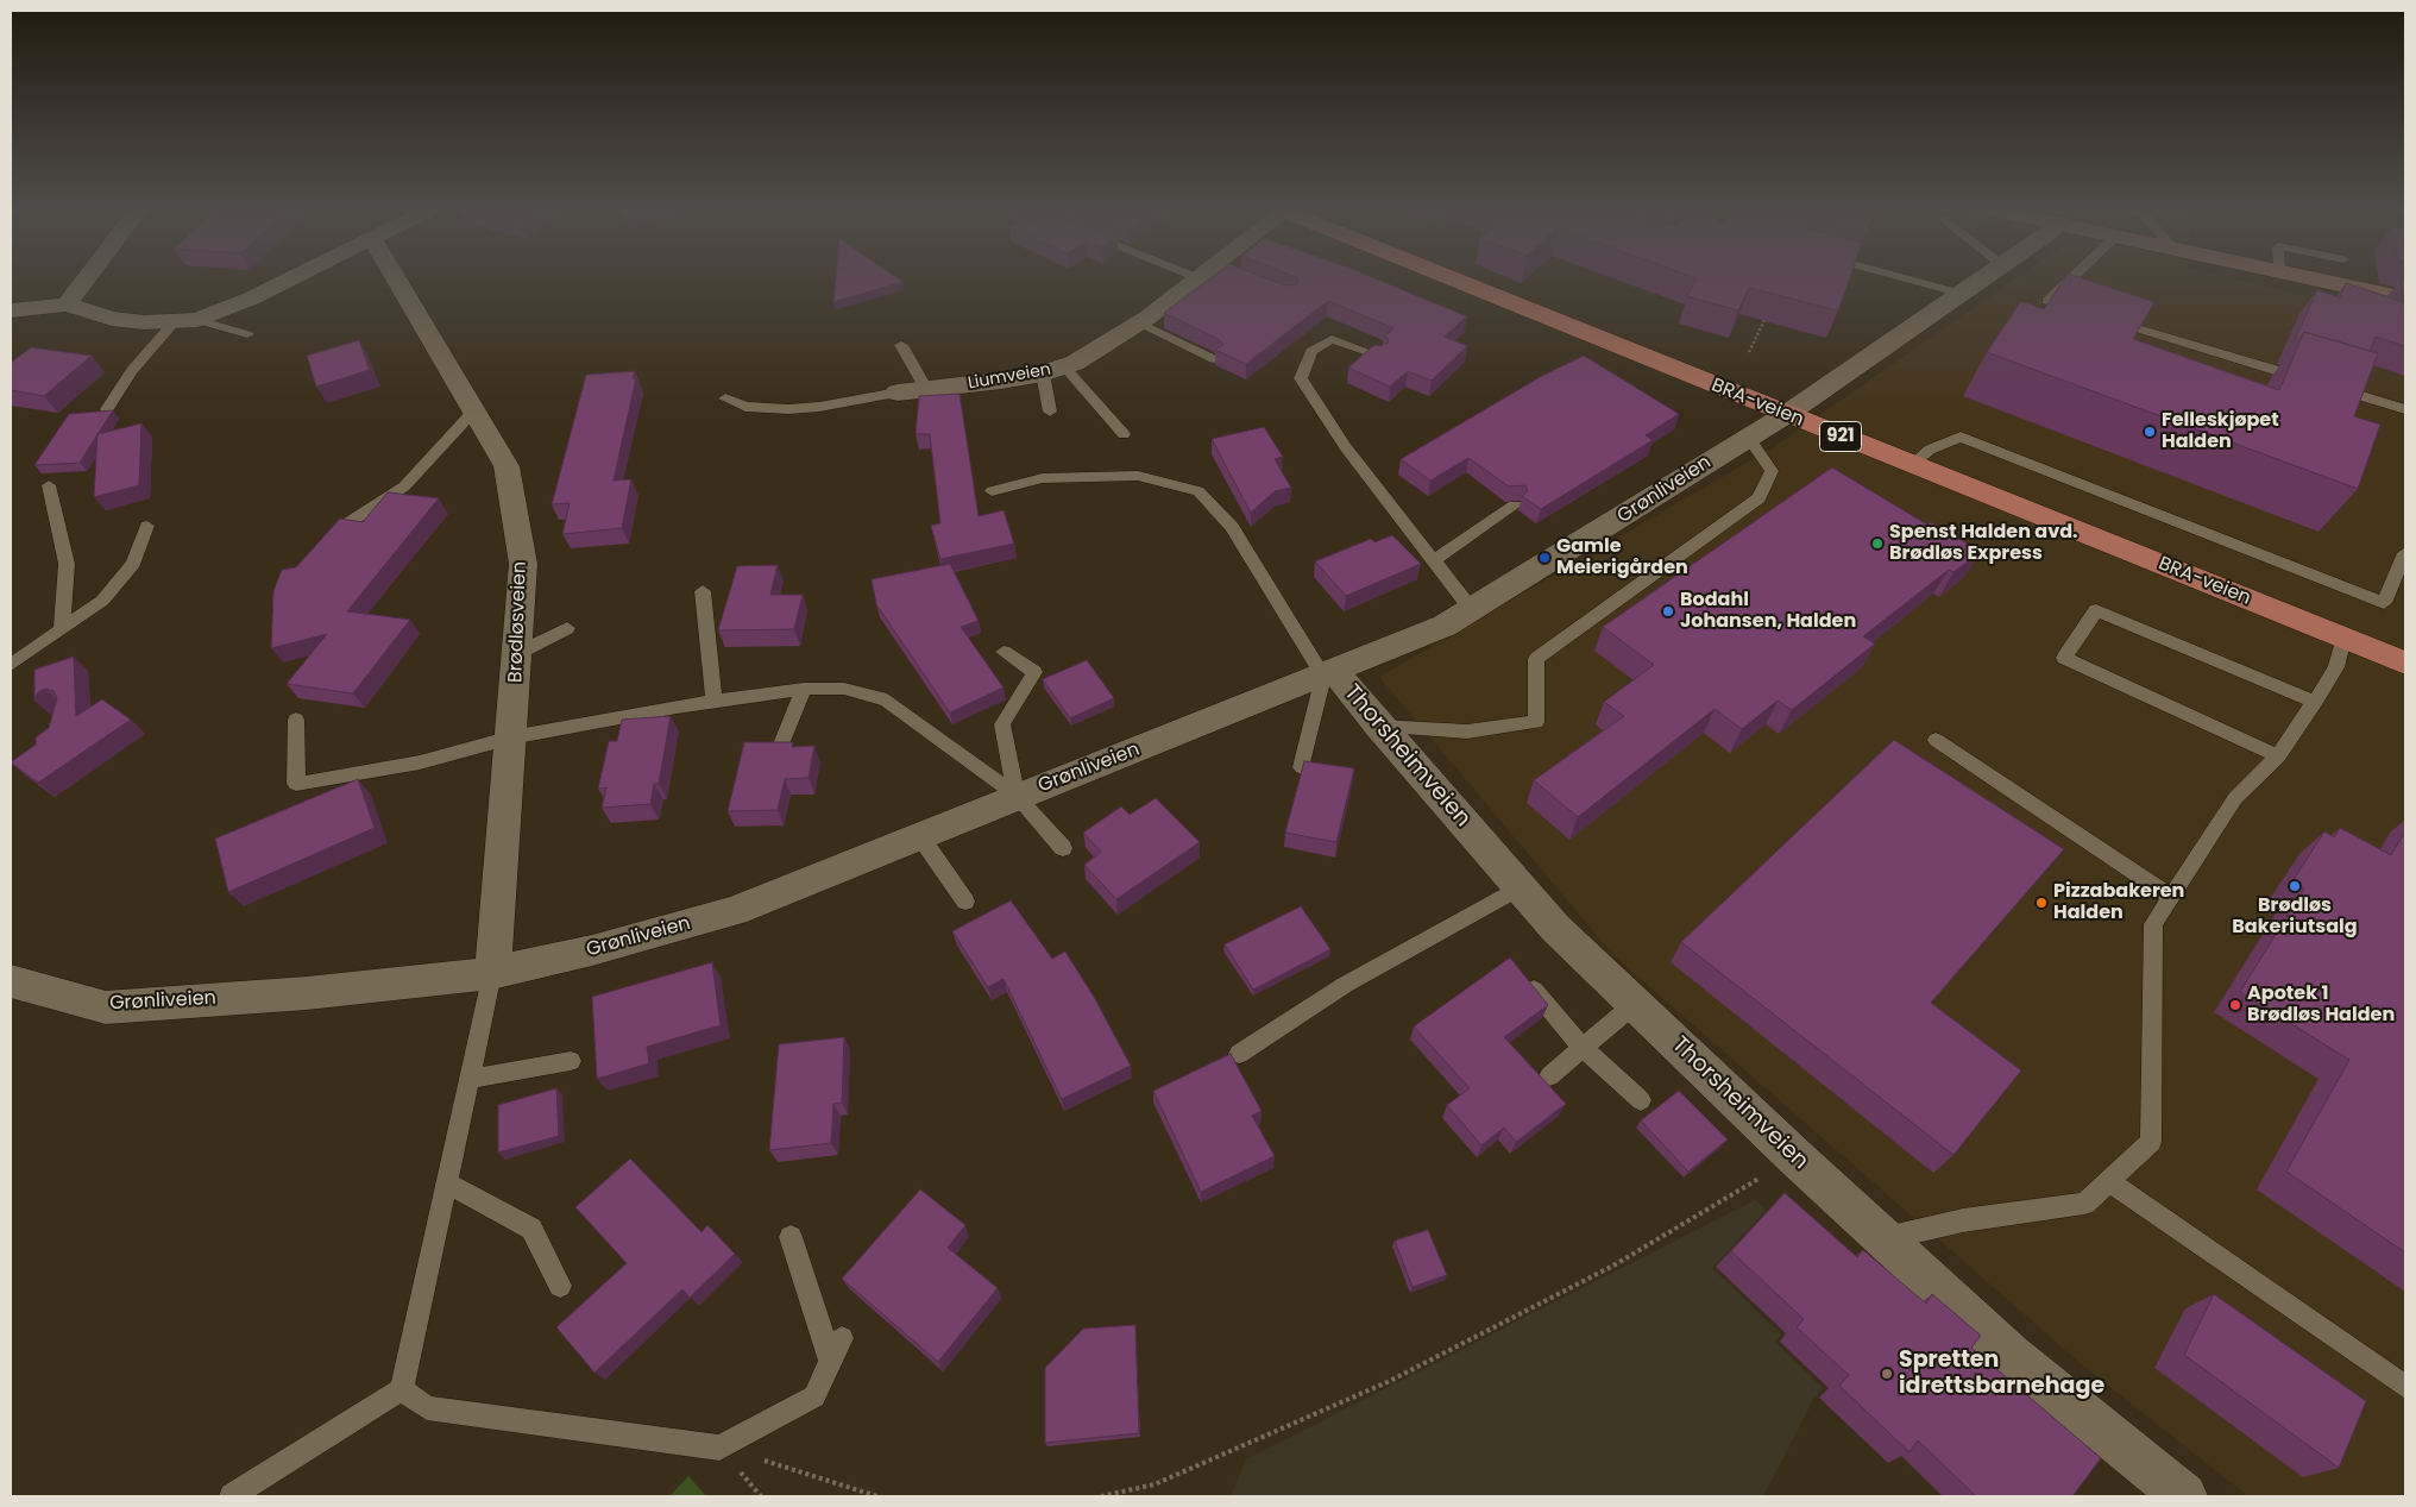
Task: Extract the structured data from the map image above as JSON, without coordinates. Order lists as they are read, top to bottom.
{
  "streets": {
    "main road": ["BRA-veien", "921"],
    "street": [
      "Liumveien",
      "Grønliveien",
      "Brødløsveien",
      "Thorsheimveien"
    ]
  },
  "crossings": [
    ["BRA-veien", "Grønliveien"],
    ["Grønliveien", "Brødløsveien"],
    ["Grønliveien", "Thorsheimveien"]
  ],
  "places": [
    "Felleskjøpet Halden",
    "Spenst Halden avd. Brødløs Express",
    "Gamle Meierigården",
    "Bodahl Johansen, Halden",
    "Brødløs Bakeriutsalg",
    "Pizzabakeren Halden",
    "Apotek 1 Brødløs Halden",
    "Spretten idrettsbarnehage"
  ]
}
